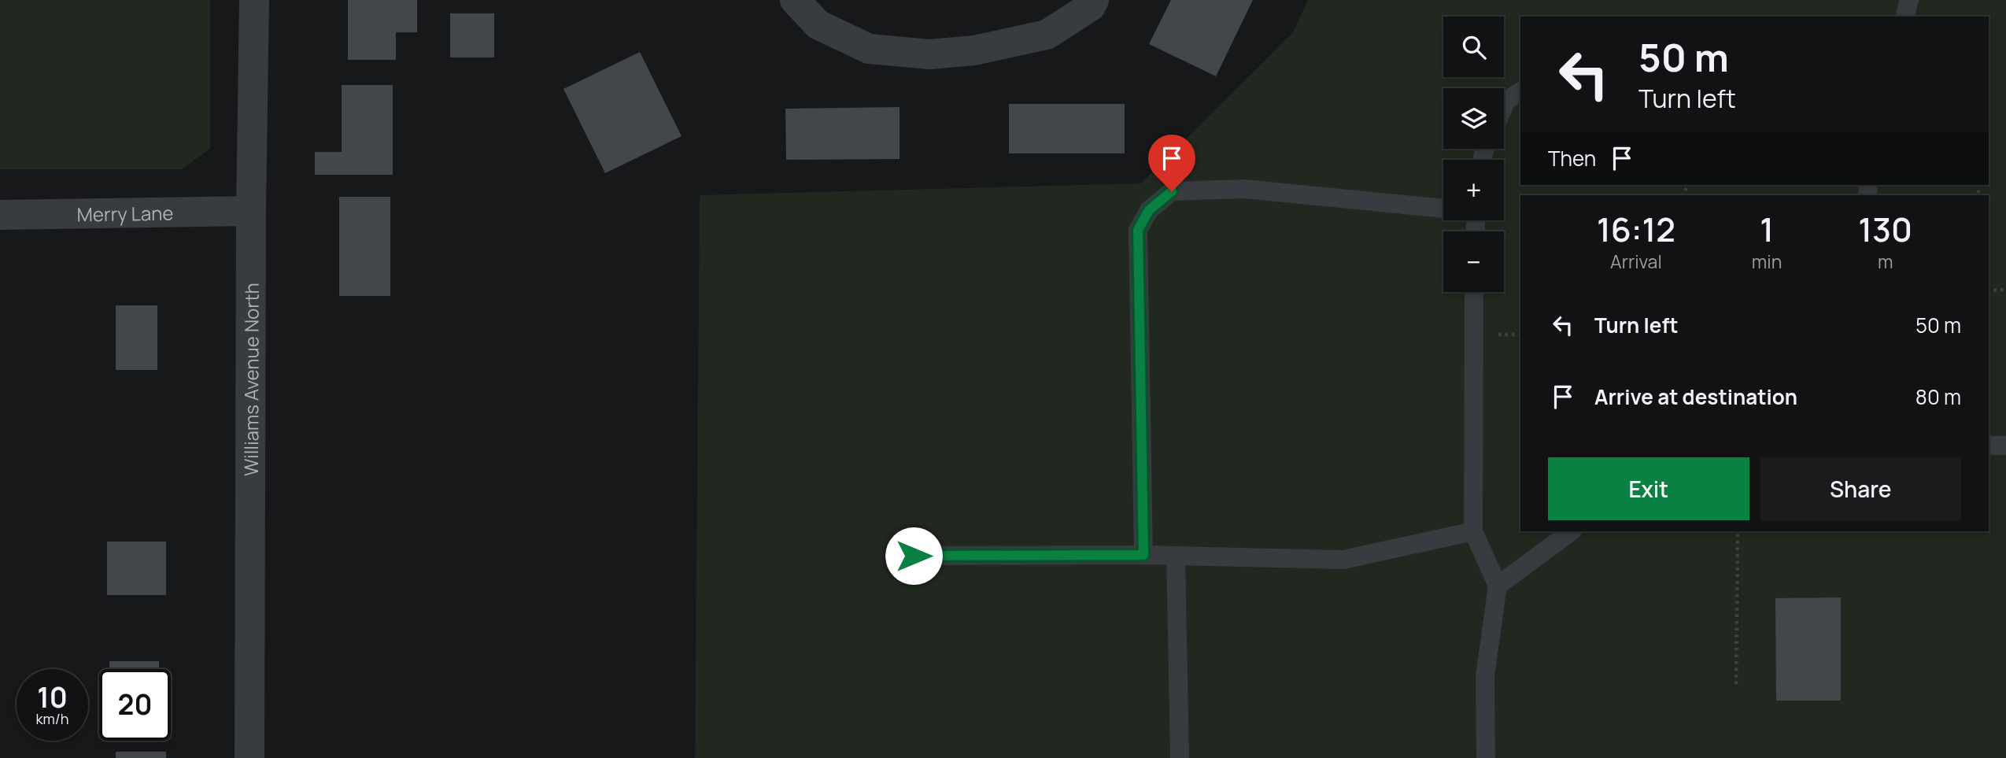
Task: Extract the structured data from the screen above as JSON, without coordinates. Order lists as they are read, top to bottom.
{
  "streets": {
    "street": ["Merry Lane", "Williams Avenue North"]
  },
  "crossings": [
    ["Merry Lane", "Williams Avenue North"]
  ],
  "page": {
    "map_buttons": ["+", "−"],
    "turn": ["50 m", "Turn left"],
    "then": "Then",
    "eta": [
      "16:12",
      "Arrival",
      "1",
      "min",
      "130",
      "m"
    ],
    "list": [
      {
        "name": "Turn left",
        "value": "50 m"
      },
      {
        "name": "Arrive at destination",
        "value": "80 m"
      }
    ],
    "buttons": ["Exit", "Share"],
    "speed": "10 km/h",
    "limit": "20"
  }
}
